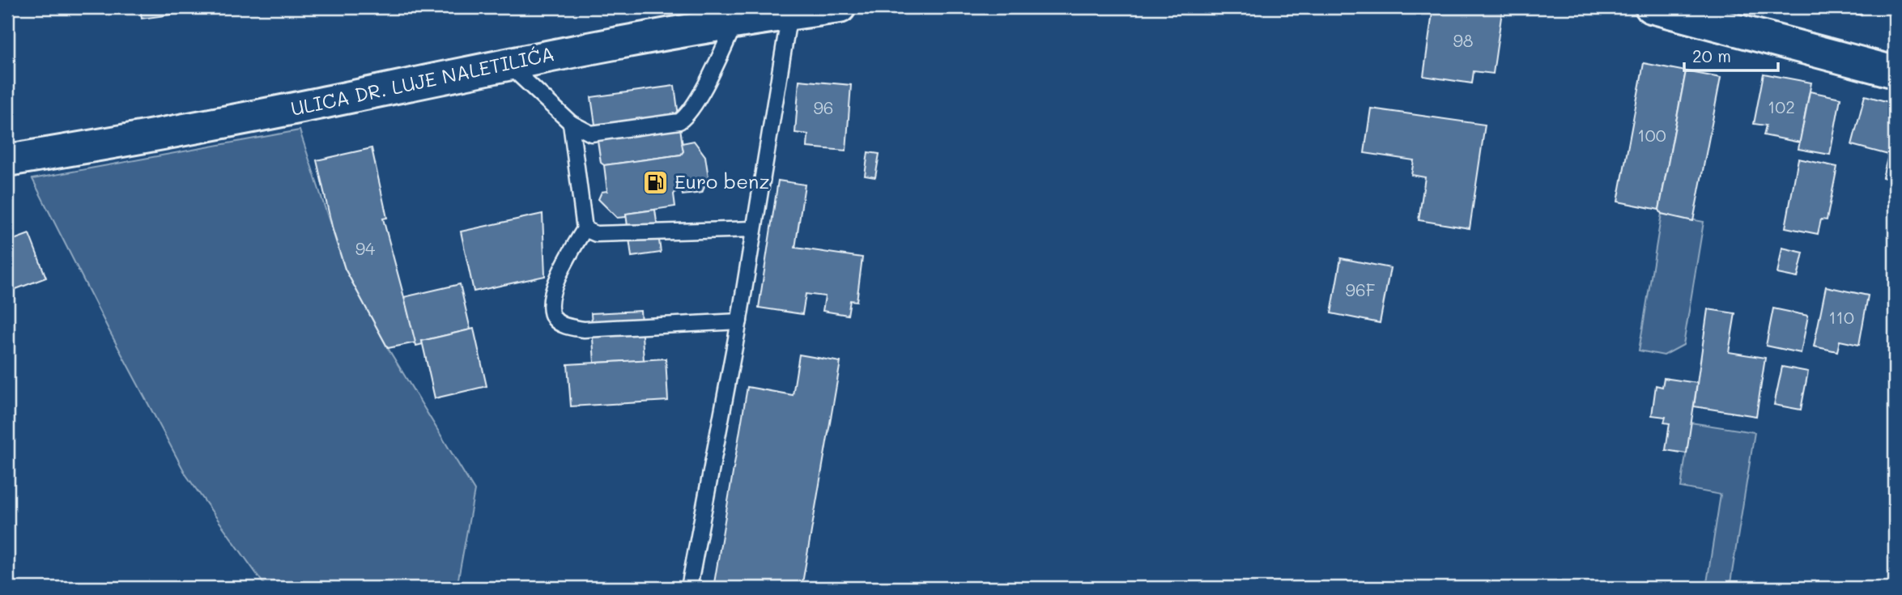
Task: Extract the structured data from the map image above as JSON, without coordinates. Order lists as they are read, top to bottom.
{
  "streets": {
    "street": ["ULICA DR. LUJE NALETILIĆA"]
  },
  "places": {
    "fuel station": ["Euro benz"]
  },
  "house_numbers": [
    "98",
    "102",
    "96",
    "100",
    "94",
    "96F",
    "110"
  ],
  "scale_bar": "20 m"
}
